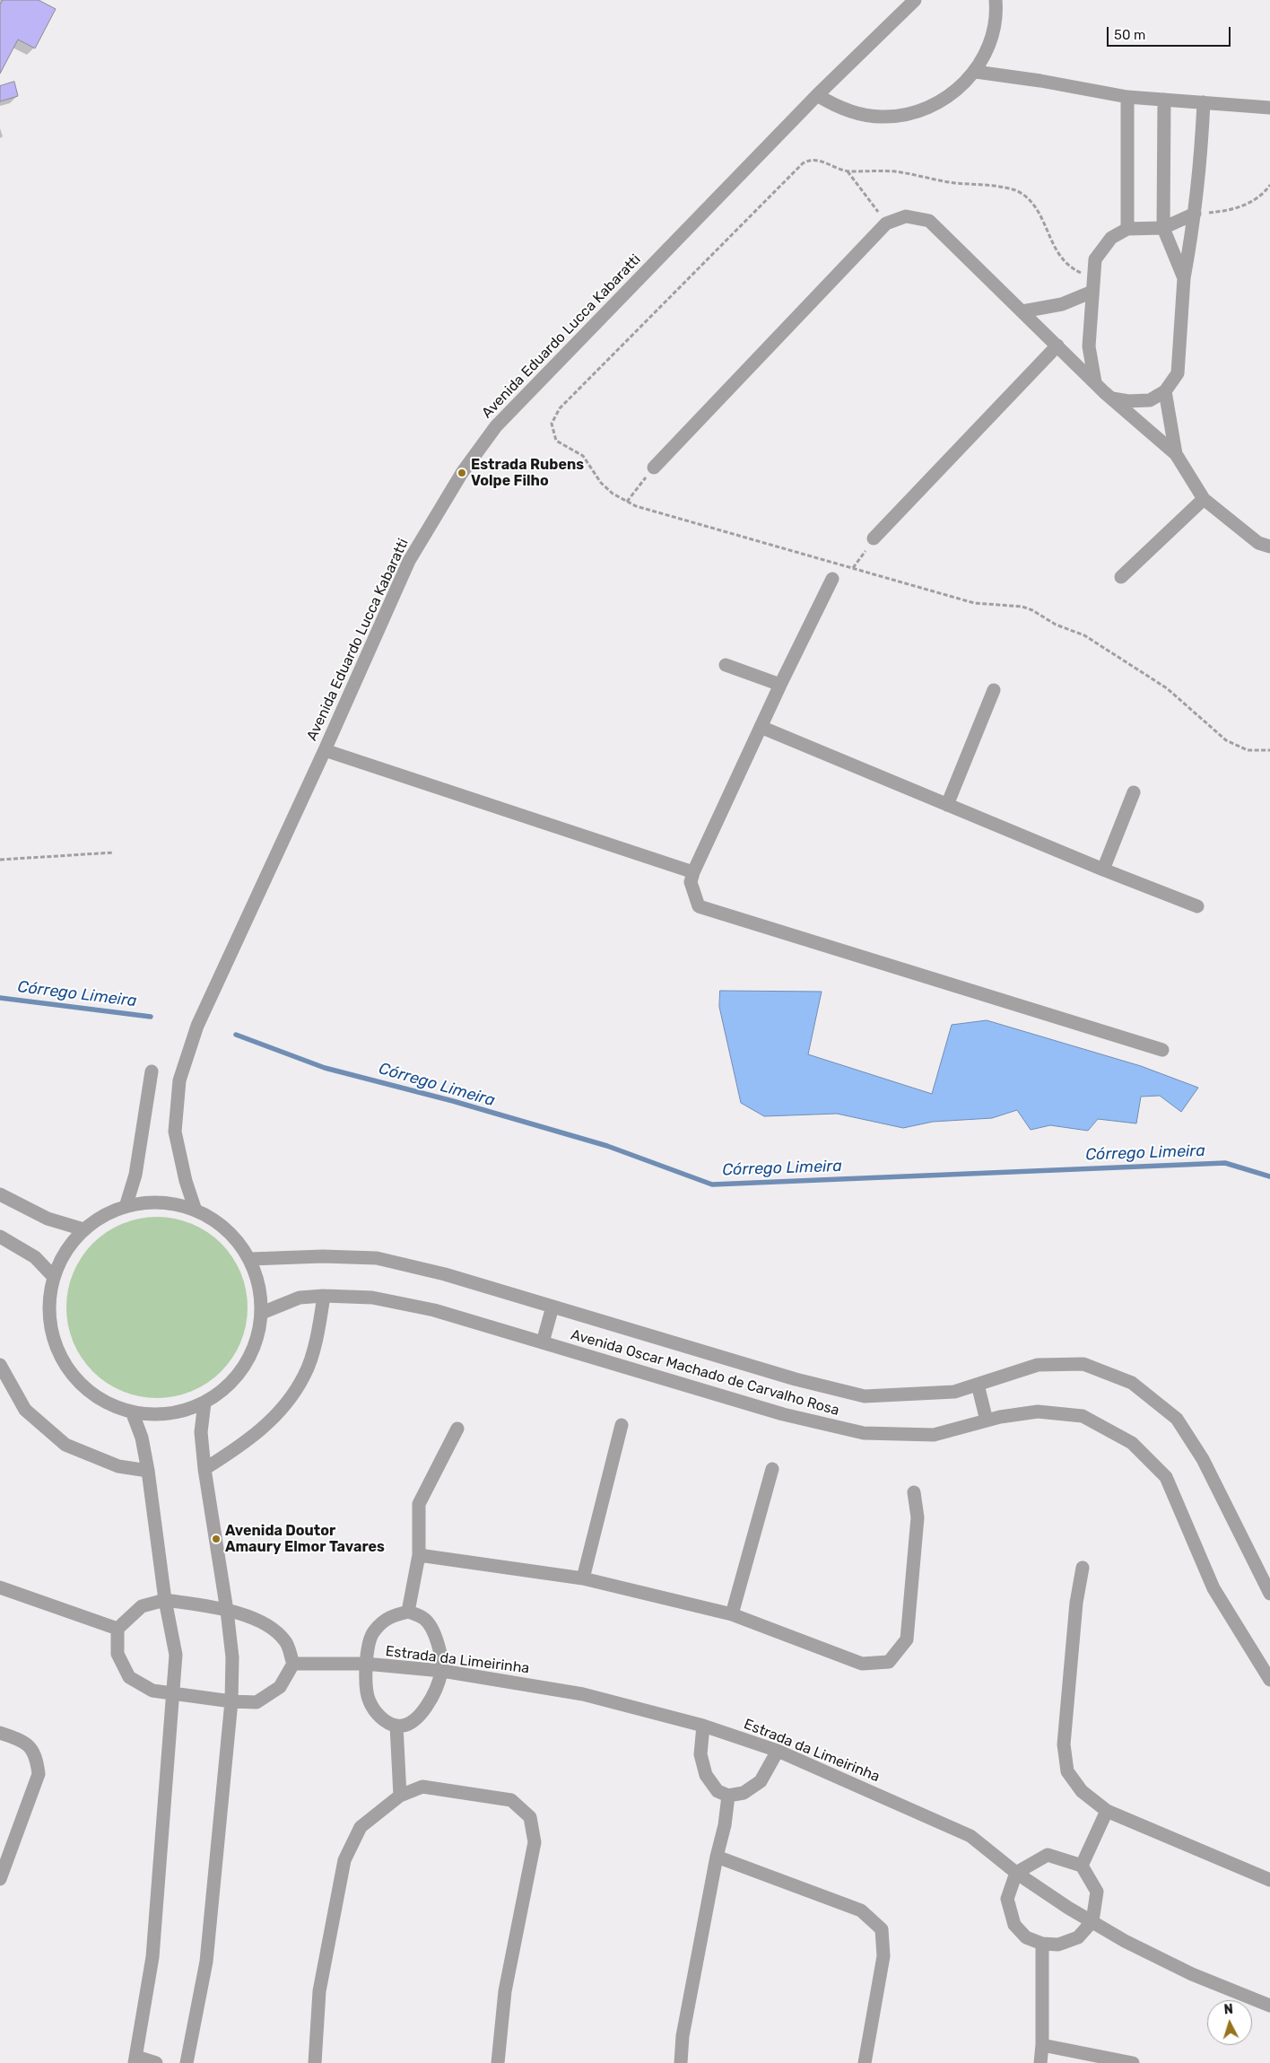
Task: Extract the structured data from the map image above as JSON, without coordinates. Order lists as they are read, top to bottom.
{
  "streets": {
    "street": ["Avenida Eduardo Lucca Kabaratti", "Avenida Oscar Machado de Carvalho Rosa", "Estrada da Limeirinha"]
  },
  "water": ["Córrego Limeira"],
  "places": ["Estrada Rubens Volpe Filho", "Avenida Doutor Amaury Elmor Tavares"],
  "scale_bar": "50 m",
  "north": "top"
}
